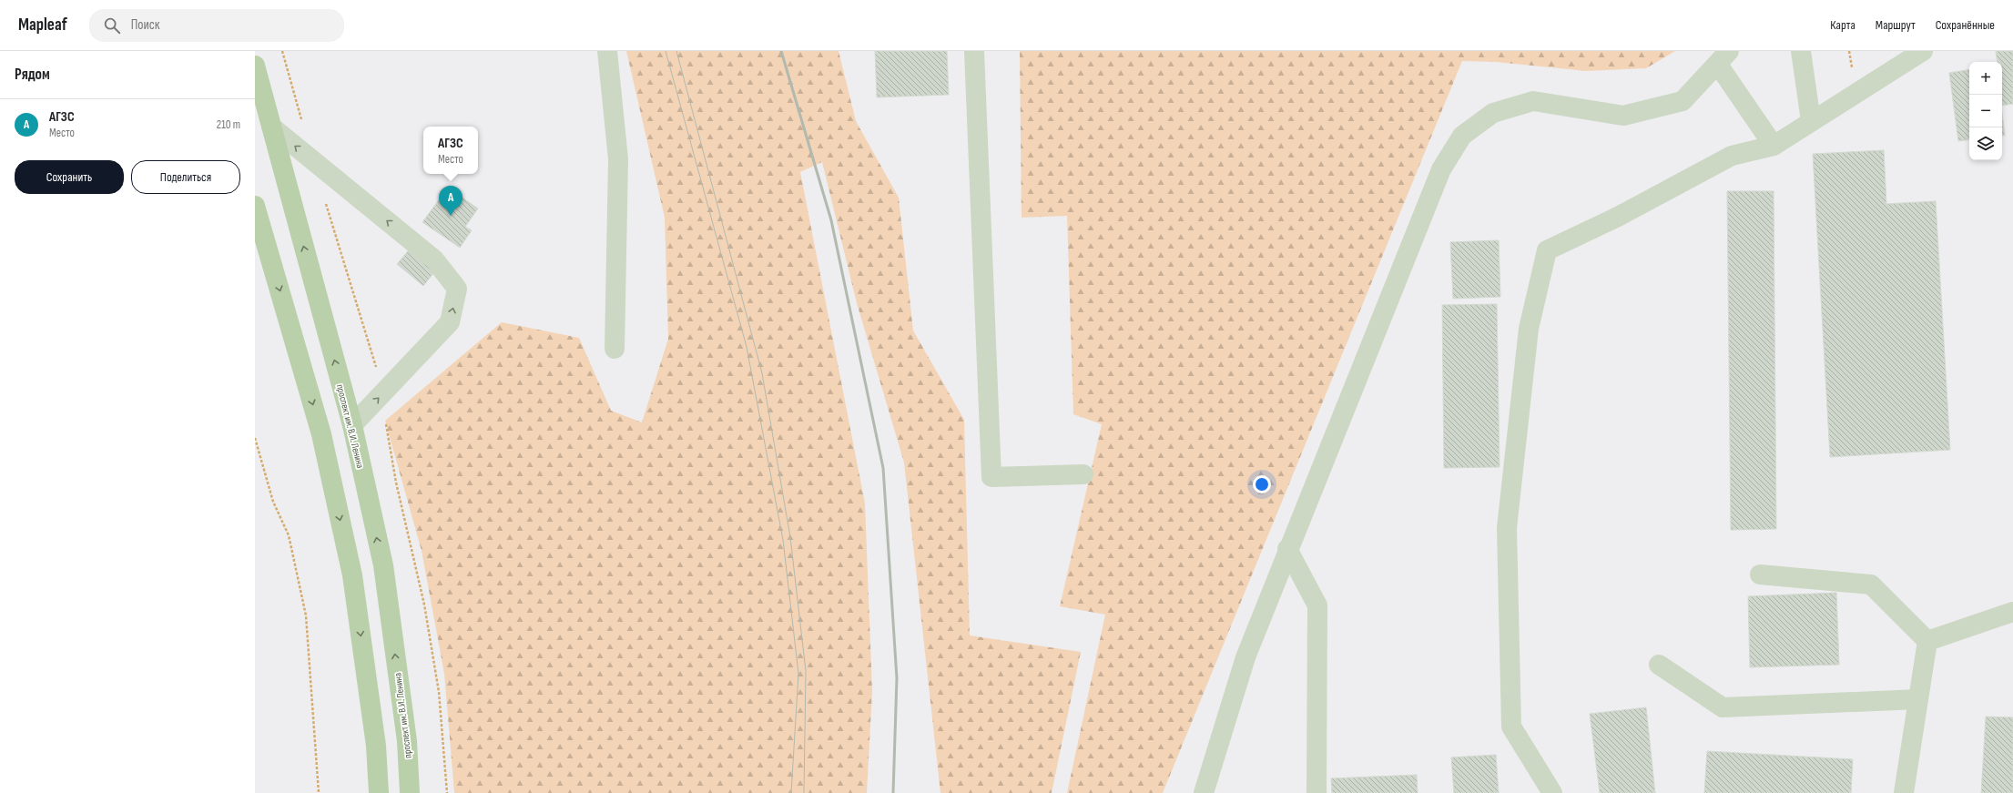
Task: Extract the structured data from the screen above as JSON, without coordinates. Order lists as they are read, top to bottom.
{
  "streets": {
    "main road": ["проспект им. В.И. Ленина"]
  },
  "page": {
    "header": "Mapleaf",
    "search": "Поиск",
    "nav": ["Карта", "Маршрут", "Сохранённые"],
    "heading": "Рядом",
    "map_buttons": ["+", "−"],
    "list": [
      {
        "mark": "A",
        "name": "АГЗС",
        "note": "Место",
        "value": "210 m"
      }
    ],
    "popup": ["АГЗС", "Место"],
    "buttons": ["Сохранить", "Поделиться"],
    "pins": "A"
  }
}
